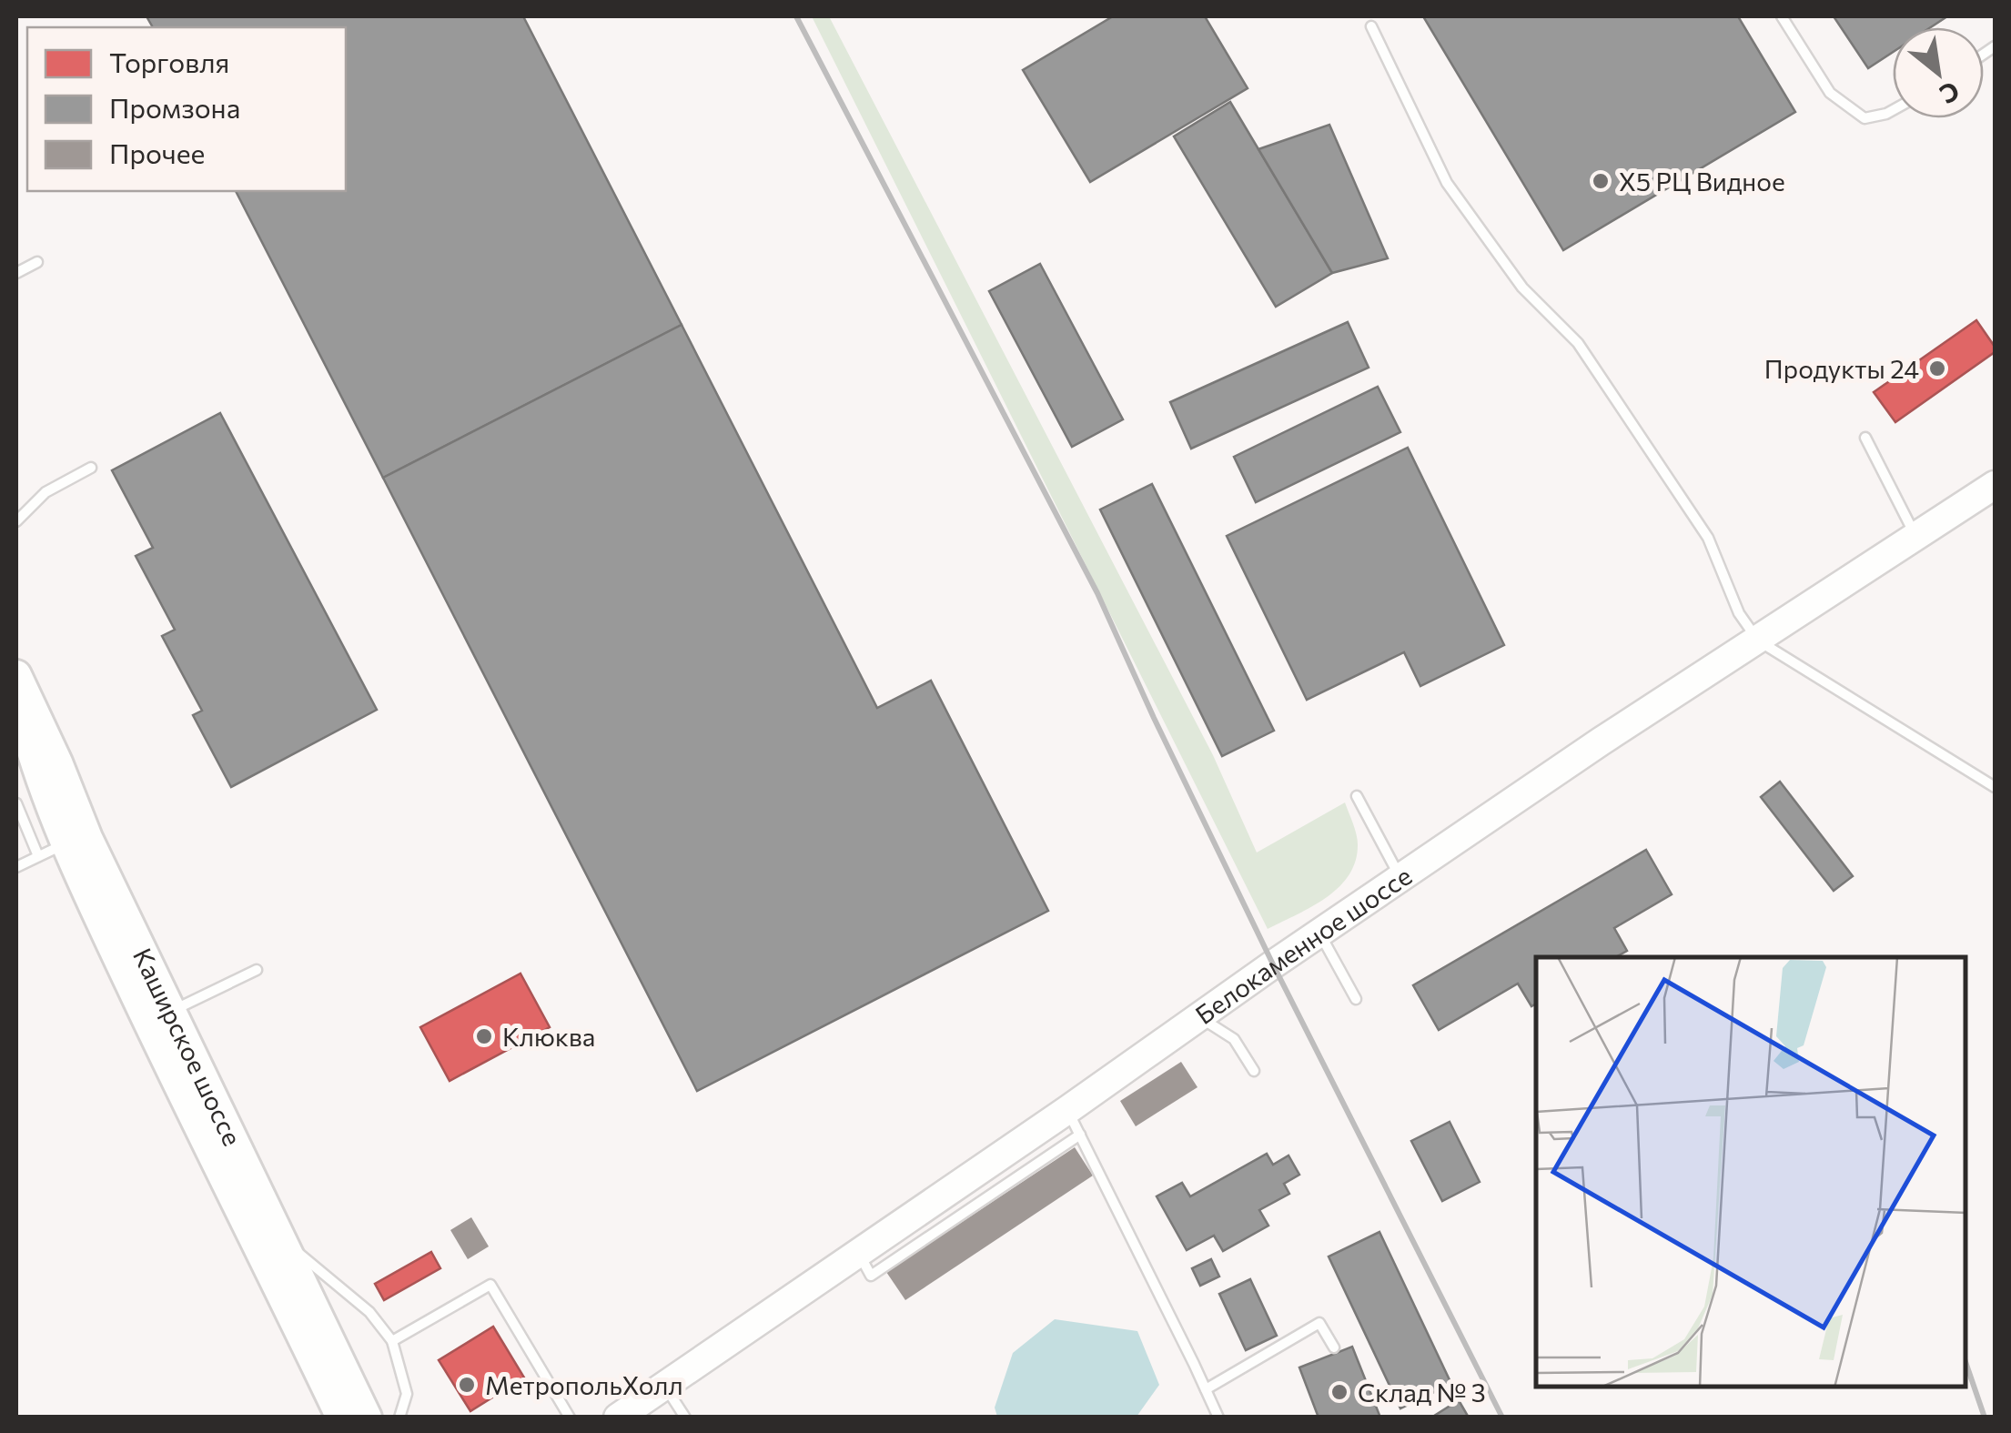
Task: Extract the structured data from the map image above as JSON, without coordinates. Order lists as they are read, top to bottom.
{
  "streets": {
    "main road": ["Белокаменное шоссе", "Каширское шоссе"]
  },
  "places": [
    "X5 РЦ Видное",
    "Продукты 24",
    "Клюква",
    "МетропольХолл",
    "Склад № 3"
  ],
  "legend": ["Торговля", "Промзона", "Прочее"],
  "north": "bottom right"
}
